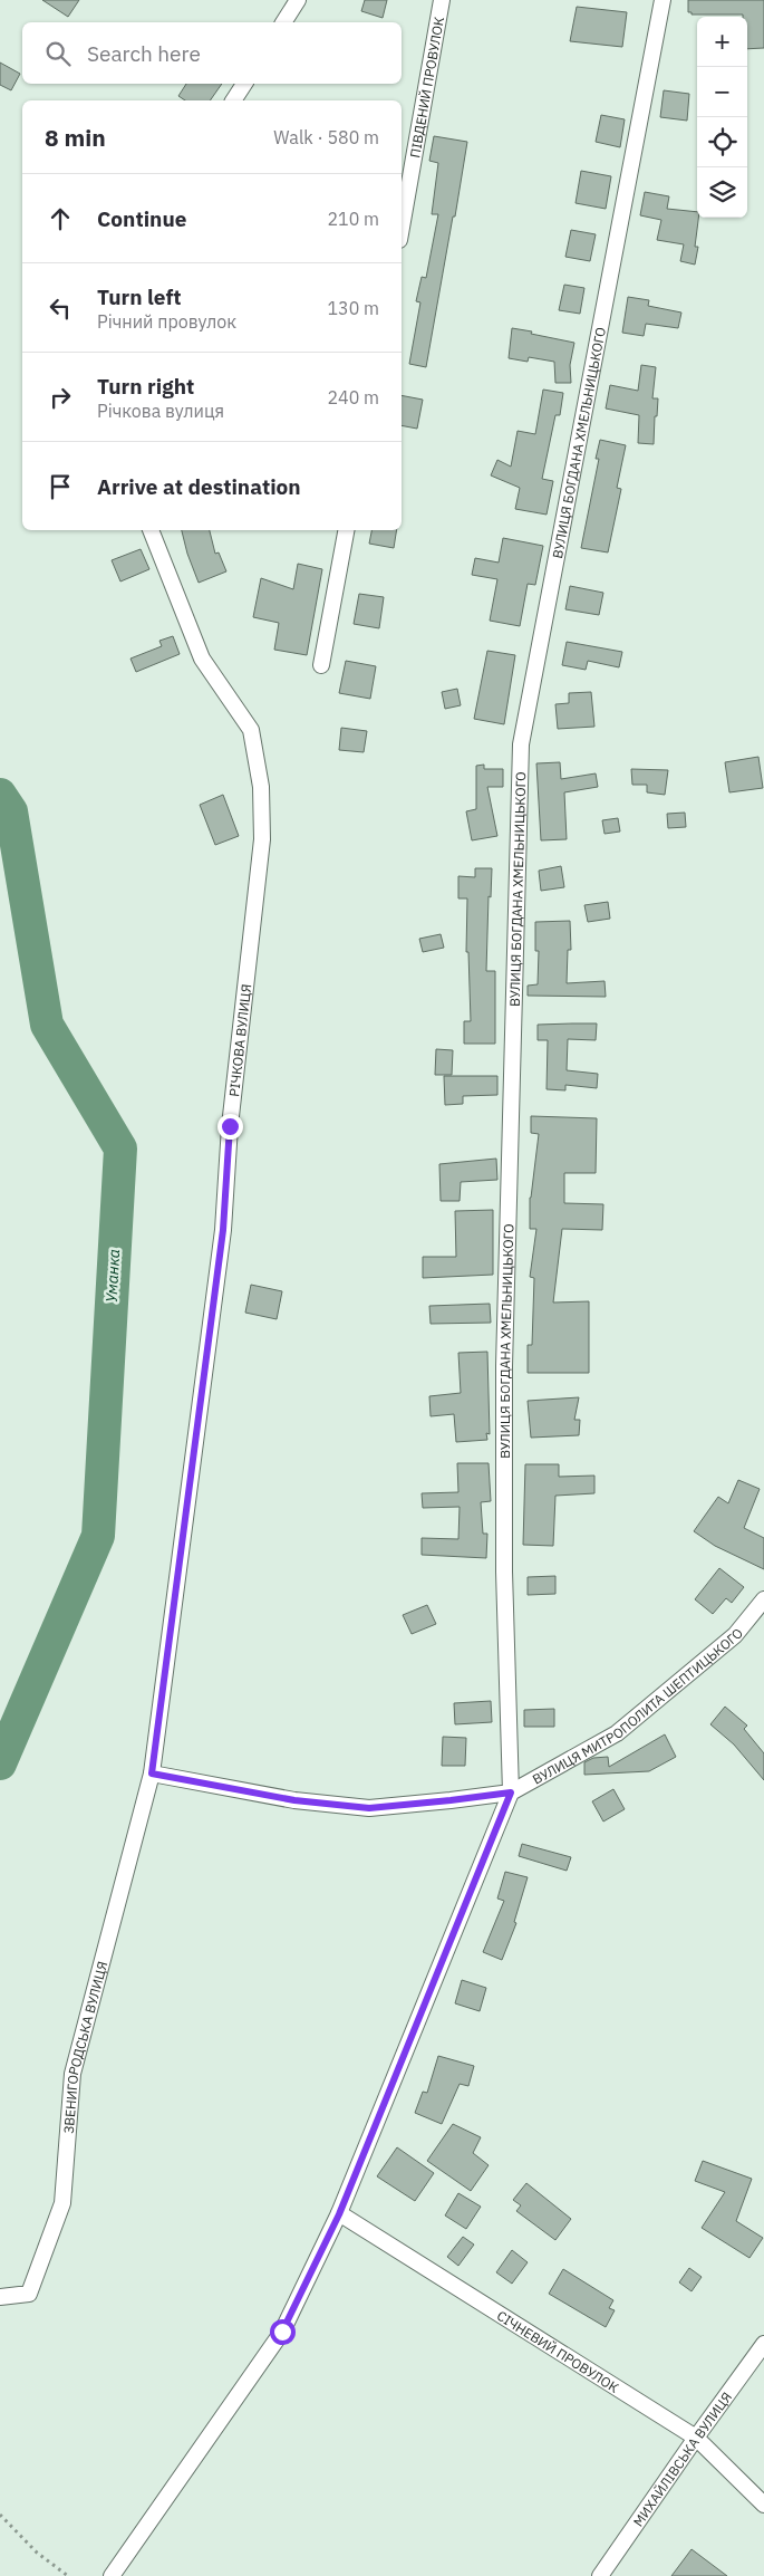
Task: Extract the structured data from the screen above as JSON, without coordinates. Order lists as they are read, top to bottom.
{
  "streets": {
    "street": [
      "ПІВДЕНИЙ ПРОВУЛОК",
      "ВУЛИЦЯ БОГДАНА ХМЕЛЬНИЦЬКОГО",
      "РІЧКОВА ВУЛИЦЯ",
      "ВУЛИЦЯ МИТРОПОЛИТА ШЕПТИЦЬКОГО",
      "ЗВЕНИГОРОДСЬКА ВУЛИЦЯ",
      "СІЧНЕВИЙ ПРОВУЛОК",
      "МИХАЙЛІВСЬКА ВУЛИЦЯ"
    ]
  },
  "crossings": [
    ["ВУЛИЦЯ БОГДАНА ХМЕЛЬНИЦЬКОГО", "ВУЛИЦЯ МИТРОПОЛИТА ШЕПТИЦЬКОГО"],
    ["РІЧКОВА ВУЛИЦЯ", "ЗВЕНИГОРОДСЬКА ВУЛИЦЯ"],
    ["СІЧНЕВИЙ ПРОВУЛОК", "МИХАЙЛІВСЬКА ВУЛИЦЯ"]
  ],
  "water": ["Уманка"],
  "page": {
    "map_buttons": ["+", "−"],
    "search": "Search here",
    "heading": ["8 min", "Walk · 580 m"],
    "list": [
      ["Continue", "210 m"],
      ["Turn left", "Річний провулок", "130 m"],
      ["Turn right", "Річкова вулиця", "240 m"],
      "Arrive at destination"
    ]
  }
}
